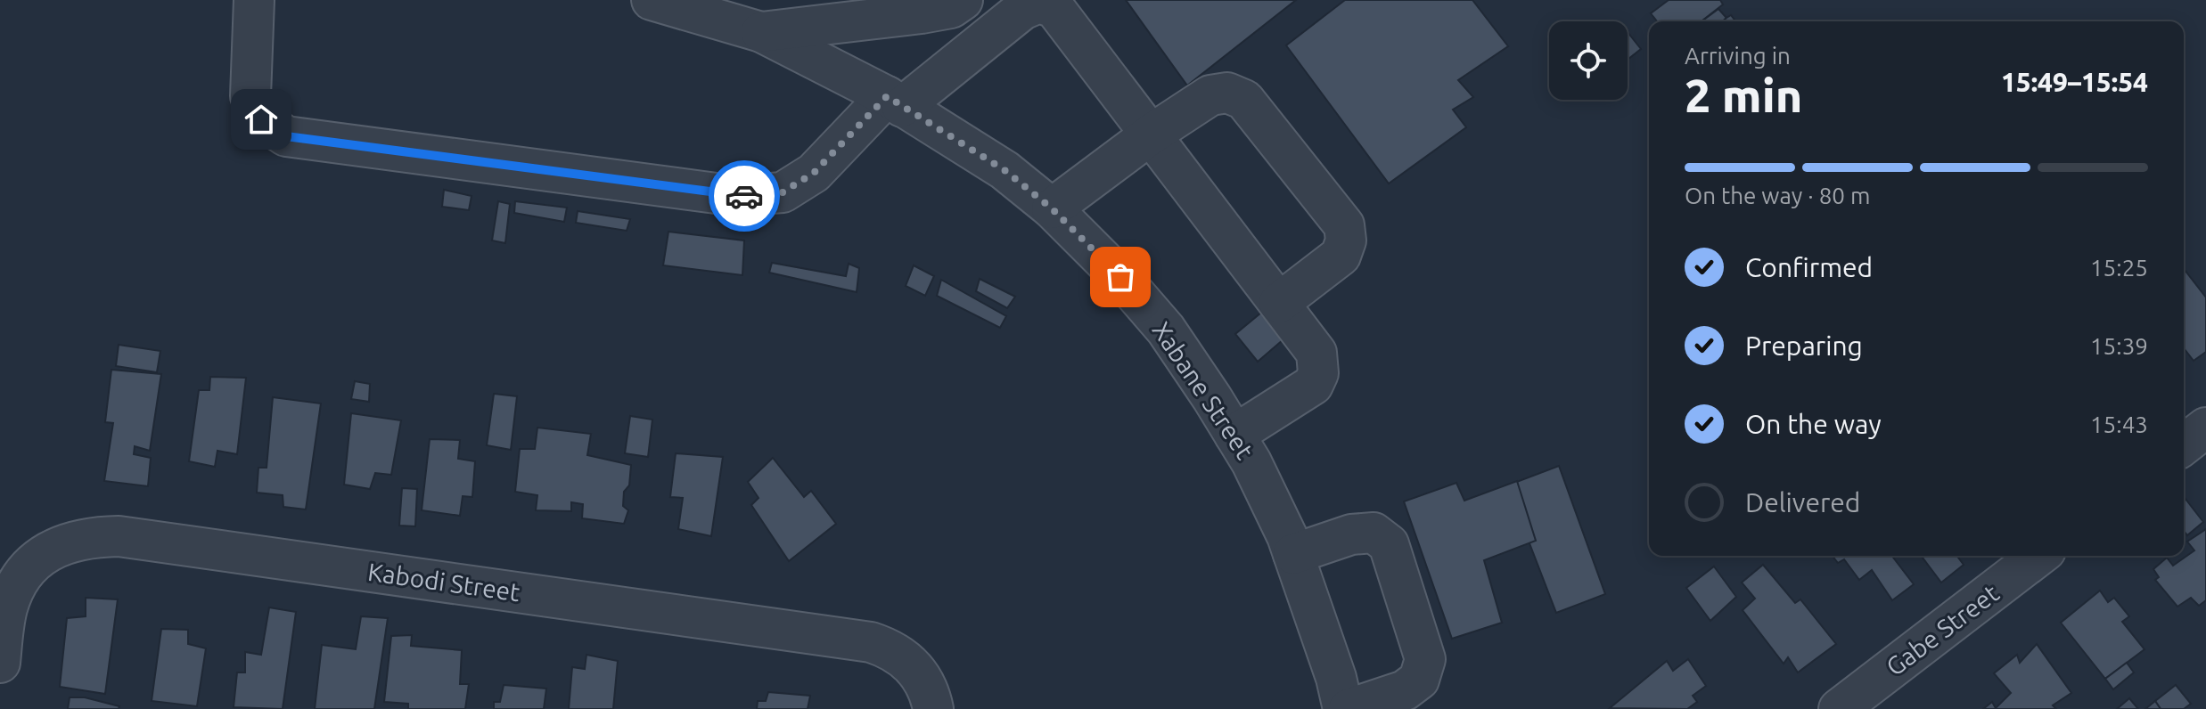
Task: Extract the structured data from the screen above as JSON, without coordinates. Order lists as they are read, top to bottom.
{
  "streets": {
    "street": ["Xabane Street", "Kabodi Street", "Gabe Street"]
  },
  "page": {
    "heading": ["2 min", "Arriving in", "15:49–15:54"],
    "bar": "On the way · 80 m",
    "list": [
      ["Confirmed", "15:25"],
      ["Preparing", "15:39"],
      ["On the way", "15:43"],
      "Delivered"
    ]
  }
}
